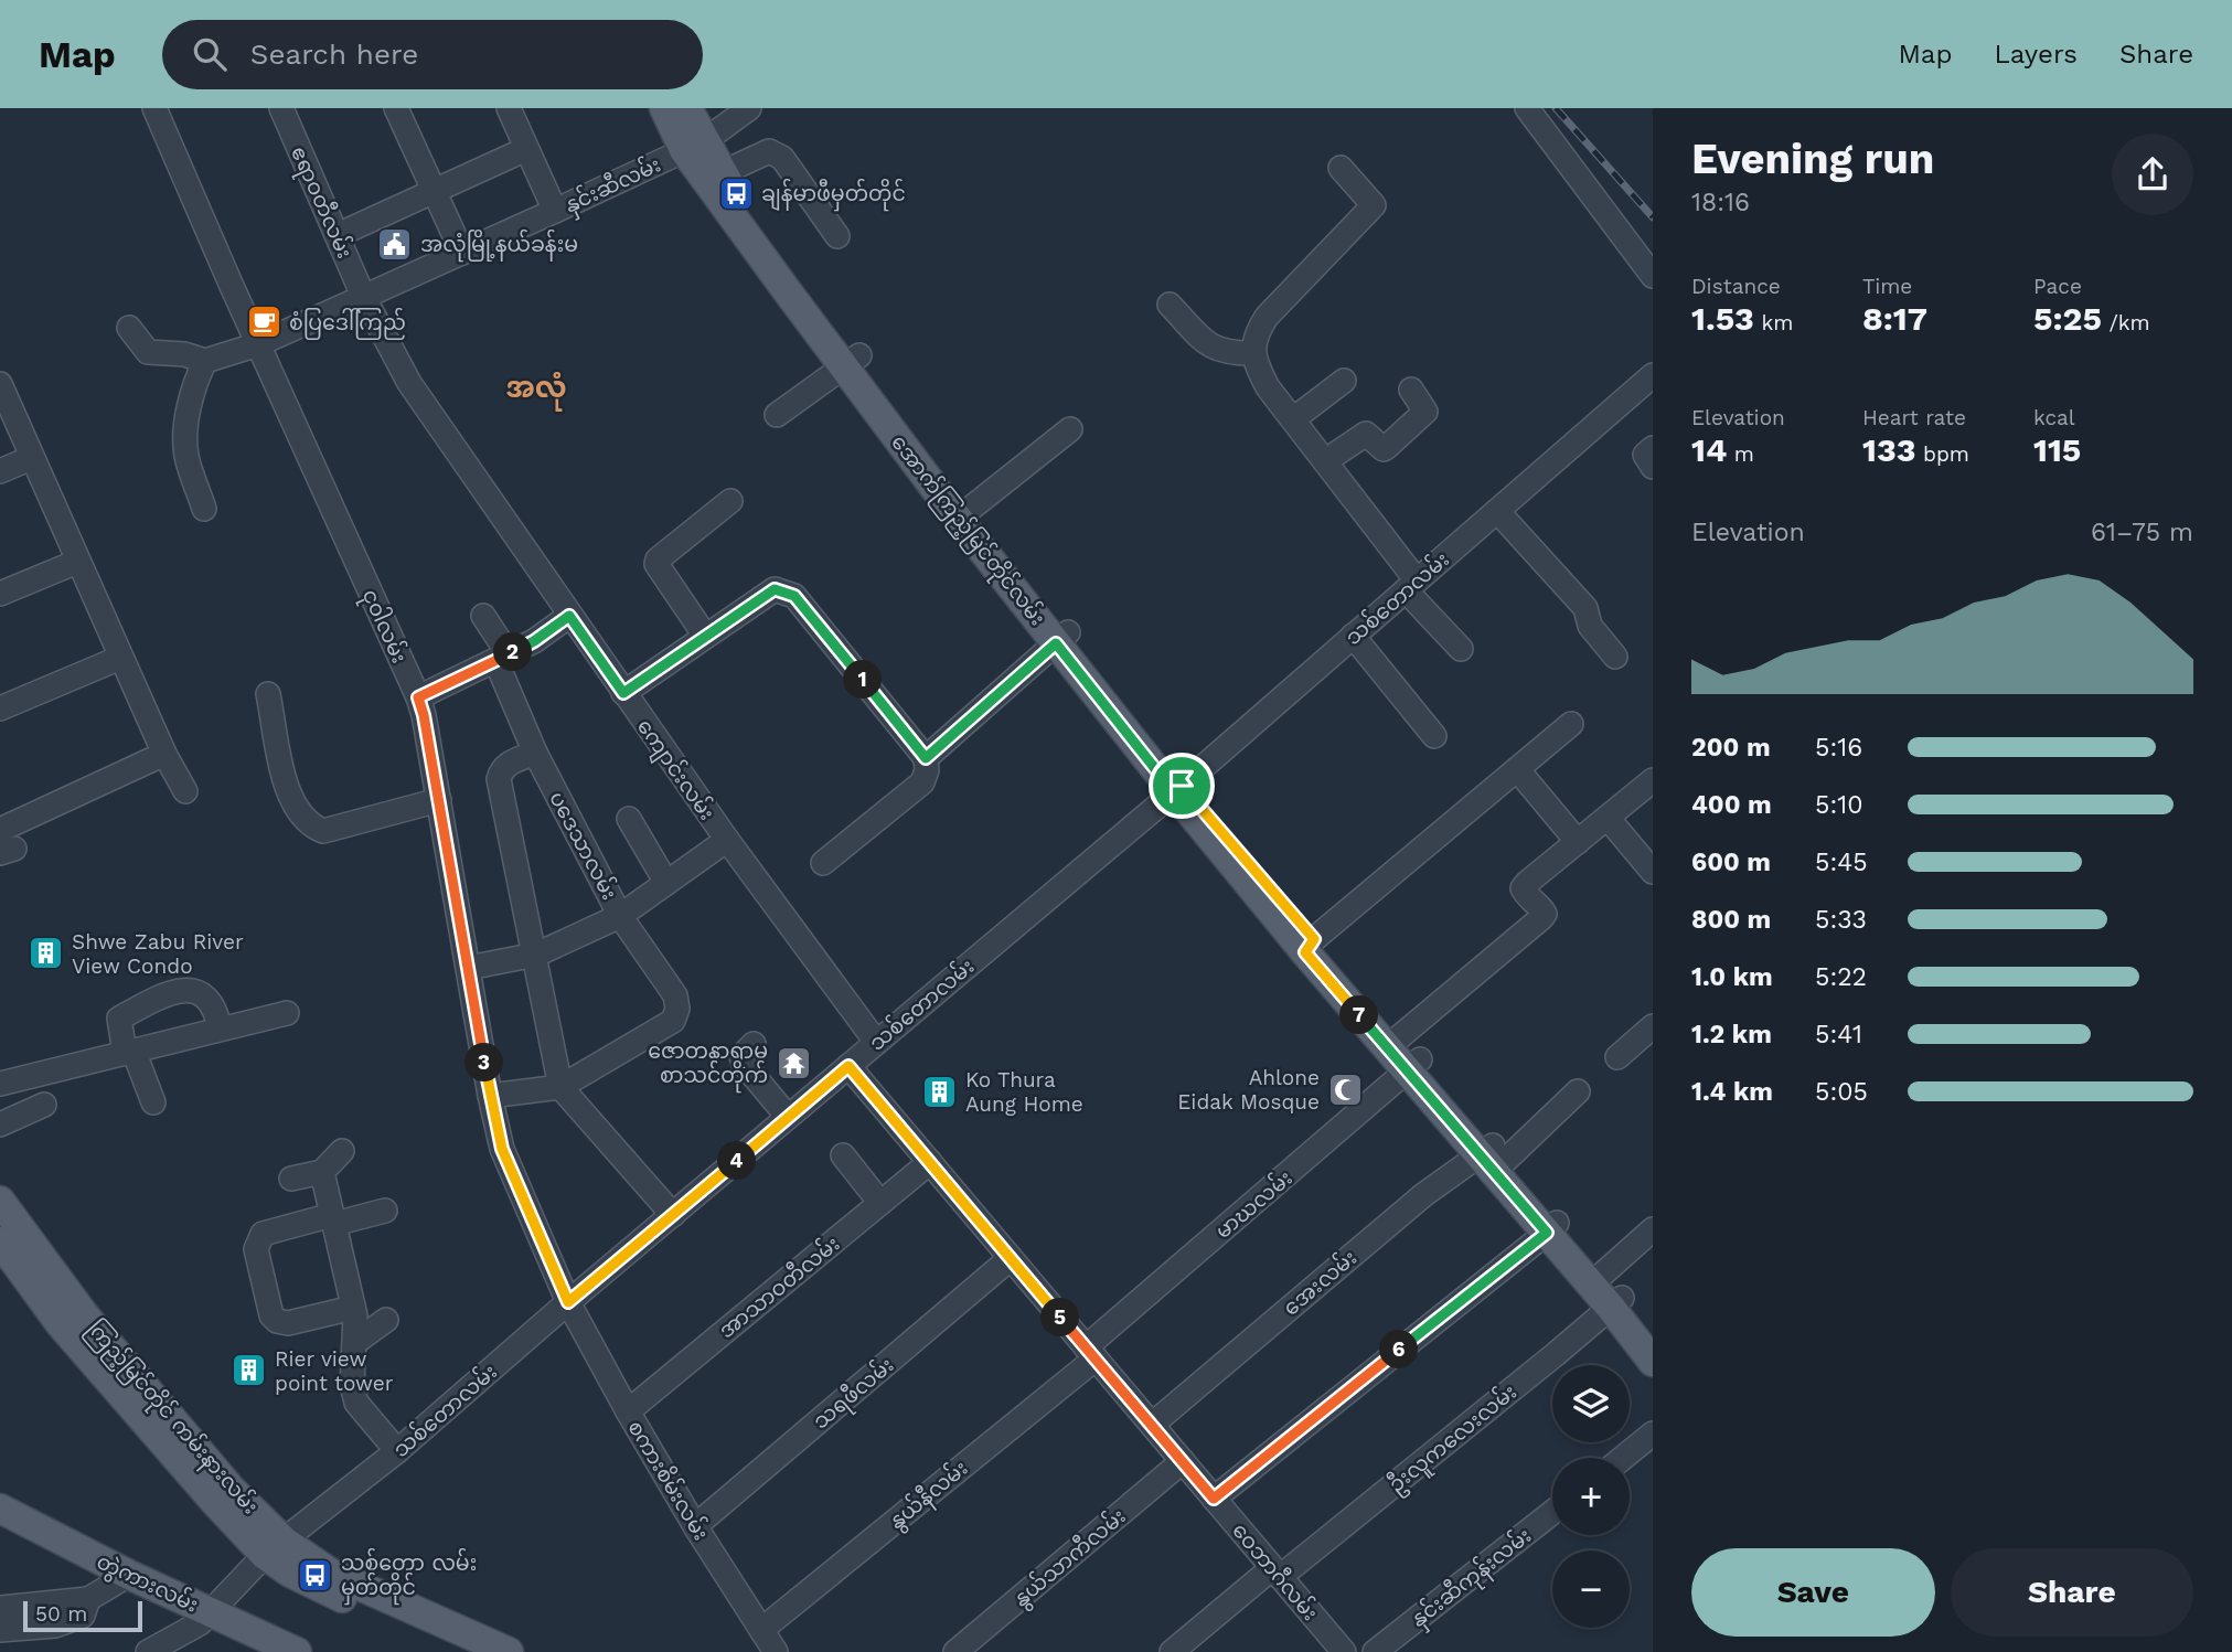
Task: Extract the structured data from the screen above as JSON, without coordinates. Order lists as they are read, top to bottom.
{
  "streets": {
    "main road": ["အောက်ကြည့်မြင်တိုင်လမ်း", "ကြည့်မြင်တိုင် ကမ်းနားလမ်း", "တွဲကားလမ်း"],
    "street": [
      "နှင်းဆီလမ်း",
      "ဧရာဝတီလမ်း",
      "သစ်တောလမ်း",
      "ငုဝါလမ်း",
      "ကျောင်းလမ်း",
      "ပဒေသာလမ်း",
      "မာဃလမ်း",
      "အေးလမ်း",
      "အာသာဝတီလမ်း",
      "သရဖီလမ်း",
      "ဦးလူကလေးလမ်း",
      "စကားစိမ်းလမ်း",
      "နွယ်နီလမ်း",
      "နွယ်သာကီလမ်း",
      "ဝေဘာဂီလမ်း",
      "နှင်းဆီကုန်းလမ်း"
    ]
  },
  "crossings": [
    ["နှင်းဆီလမ်း", "ဧရာဝတီလမ်း"],
    ["နှင်းဆီလမ်း", "အောက်ကြည့်မြင်တိုင်လမ်း"],
    ["နှင်းဆီလမ်း", "ငုဝါလမ်း"],
    ["နှင်းဆီလမ်း", "ကျောင်းလမ်း"],
    ["ဧရာဝတီလမ်း", "ကျောင်းလမ်း"],
    ["အောက်ကြည့်မြင်တိုင်လမ်း", "သစ်တောလမ်း"],
    ["အောက်ကြည့်မြင်တိုင်လမ်း", "မာဃလမ်း"],
    ["အောက်ကြည့်မြင်တိုင်လမ်း", "အေးလမ်း"],
    ["အောက်ကြည့်မြင်တိုင်လမ်း", "ဦးလူကလေးလမ်း"],
    ["သစ်တောလမ်း", "ငုဝါလမ်း"],
    ["သစ်တောလမ်း", "ကျောင်းလမ်း"],
    ["သစ်တောလမ်း", "ကြည့်မြင်တိုင် ကမ်းနားလမ်း"],
    ["သစ်တောလမ်း", "စကားစိမ်းလမ်း"],
    ["သစ်တောလမ်း", "ဝေဘာဂီလမ်း"],
    ["သစ်တောလမ်း", "တွဲကားလမ်း"],
    ["ငုဝါလမ်း", "စကားစိမ်းလမ်း"],
    ["မာဃလမ်း", "နွယ်နီလမ်း"],
    ["မာဃလမ်း", "ဝေဘာဂီလမ်း"],
    ["အေးလမ်း", "ဝေဘာဂီလမ်း"],
    ["အာသာဝတီလမ်း", "စကားစိမ်းလမ်း"],
    ["အာသာဝတီလမ်း", "ဝေဘာဂီလမ်း"],
    ["သရဖီလမ်း", "စကားစိမ်းလမ်း"],
    ["သရဖီလမ်း", "ဝေဘာဂီလမ်း"],
    ["ဦးလူကလေးလမ်း", "ဝေဘာဂီလမ်း"],
    ["စကားစိမ်းလမ်း", "နွယ်နီလမ်း"],
    ["နွယ်နီလမ်း", "ဝေဘာဂီလမ်း"],
    ["နွယ်သာကီလမ်း", "ဝေဘာဂီလမ်း"]
  ],
  "districts": ["အလုံ"],
  "places": {
    "bus stop": ["ချန်မာဖီမှတ်တိုင်", "သစ်တော လမ်း မှတ်တိုင်"],
    "public building": ["အလုံမြို့နယ်ခန်းမ"],
    "cafe": ["စံပြဒေါ်ကြည်"],
    "building": ["Shwe Zabu River View Condo", "Ko Thura Aung Home", "Rier view point tower"],
    "temple": ["ဇောတနာရာမ စာသင်တိုက်"],
    "mosque": ["Ahlone Eidak Mosque"]
  },
  "scale_bar": "50 m",
  "page": {
    "header": "Map",
    "search": "Search here",
    "nav": ["Map", "Layers", "Share"],
    "heading": ["Evening run", "18:16"],
    "stats": [
      ["Distance", "1.53 km"],
      ["Time", "8:17"],
      ["Pace", "5:25 /km"],
      ["Elevation", "14 m"],
      ["Heart rate", "133 bpm"],
      ["kcal", "115"]
    ],
    "chart": ["Elevation", "61–75 m"],
    "pins": [
      "2",
      "1",
      "7",
      "3",
      "4",
      "5",
      "6"
    ],
    "list": [
      {
        "name": "200 m",
        "note": "5:16"
      },
      {
        "name": "400 m",
        "note": "5:10"
      },
      {
        "name": "600 m",
        "note": "5:45"
      },
      {
        "name": "800 m",
        "note": "5:33"
      },
      {
        "name": "1.0 km",
        "note": "5:22"
      },
      {
        "name": "1.2 km",
        "note": "5:41"
      },
      {
        "name": "1.4 km",
        "note": "5:05"
      }
    ],
    "map_buttons": ["+", "−"],
    "buttons": ["Save", "Share"],
    "scale": "50 m"
  }
}
